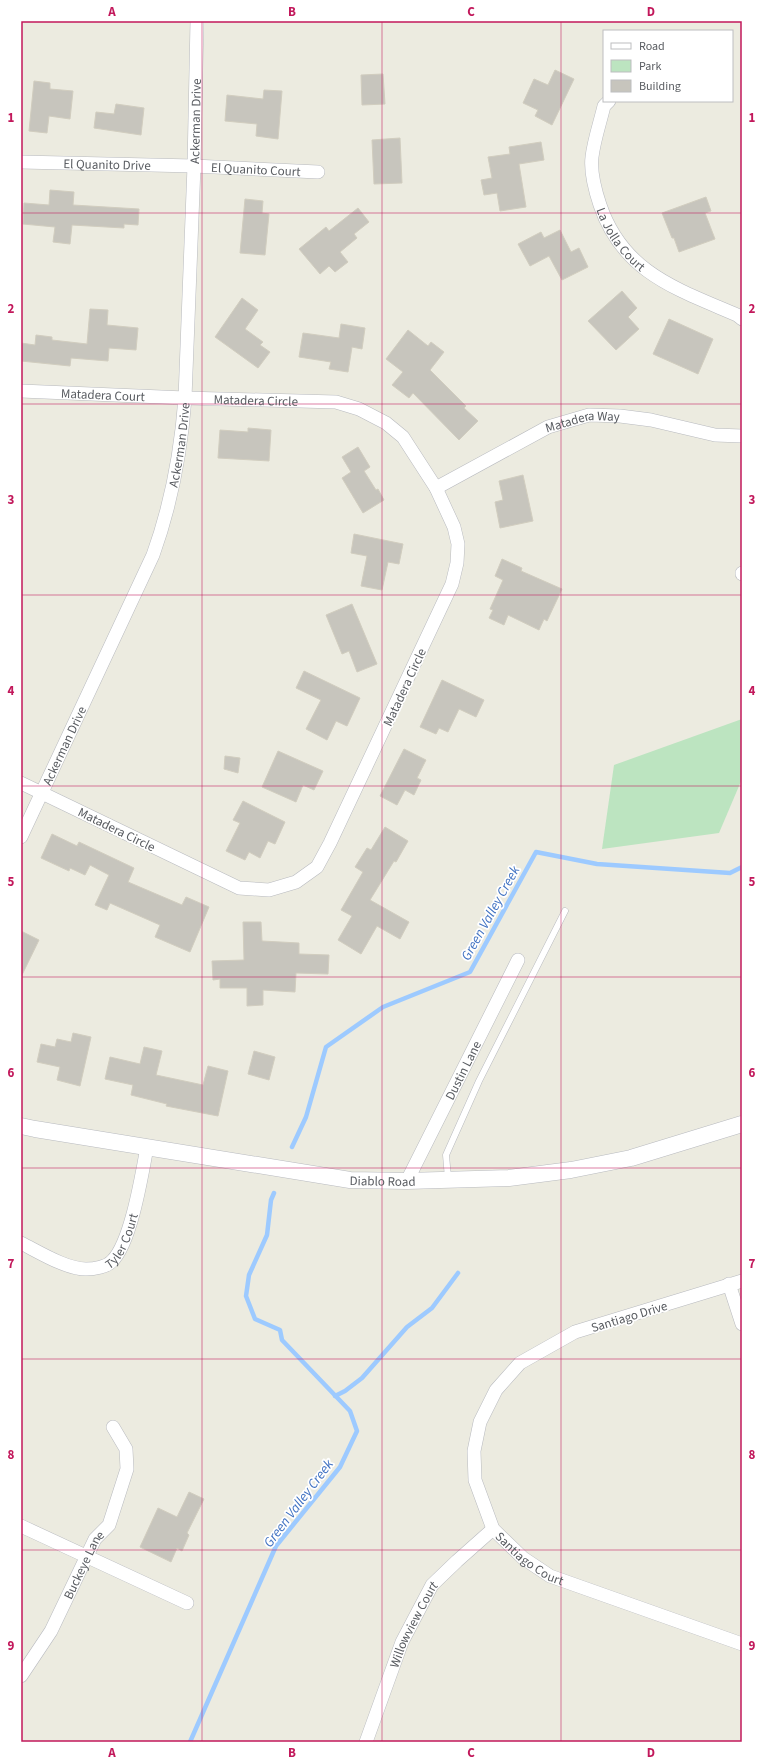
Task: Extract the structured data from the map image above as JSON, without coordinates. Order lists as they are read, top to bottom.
{
  "streets": {
    "street": [
      "Ackerman Drive",
      "El Quanito Drive",
      "El Quanito Court",
      "La Jolla Court",
      "Matadera Court",
      "Matadera Circle",
      "Matadera Way",
      "Dustin Lane",
      "Diablo Road",
      "Tyler Court",
      "Santiago Drive",
      "Santiago Court",
      "Buckeye Lane",
      "Willowview Court"
    ]
  },
  "crossings": [
    ["Ackerman Drive", "El Quanito Drive"],
    ["Ackerman Drive", "El Quanito Court"],
    ["Ackerman Drive", "Matadera Court"],
    ["Ackerman Drive", "Matadera Circle"],
    ["El Quanito Drive", "El Quanito Court"],
    ["Matadera Court", "Matadera Circle"],
    ["Matadera Circle", "Matadera Way"],
    ["Dustin Lane", "Diablo Road"],
    ["Diablo Road", "Tyler Court"],
    ["Santiago Drive", "Santiago Court"],
    ["Santiago Court", "Willowview Court"]
  ],
  "water": ["Green Valley Creek"],
  "legend": ["Road", "Park", "Building"],
  "grid": {
    "columns": [
      "A",
      "B",
      "C",
      "D"
    ],
    "rows": [
      "1",
      "2",
      "3",
      "4",
      "5",
      "6",
      "7",
      "8",
      "9"
    ]
  }
}
